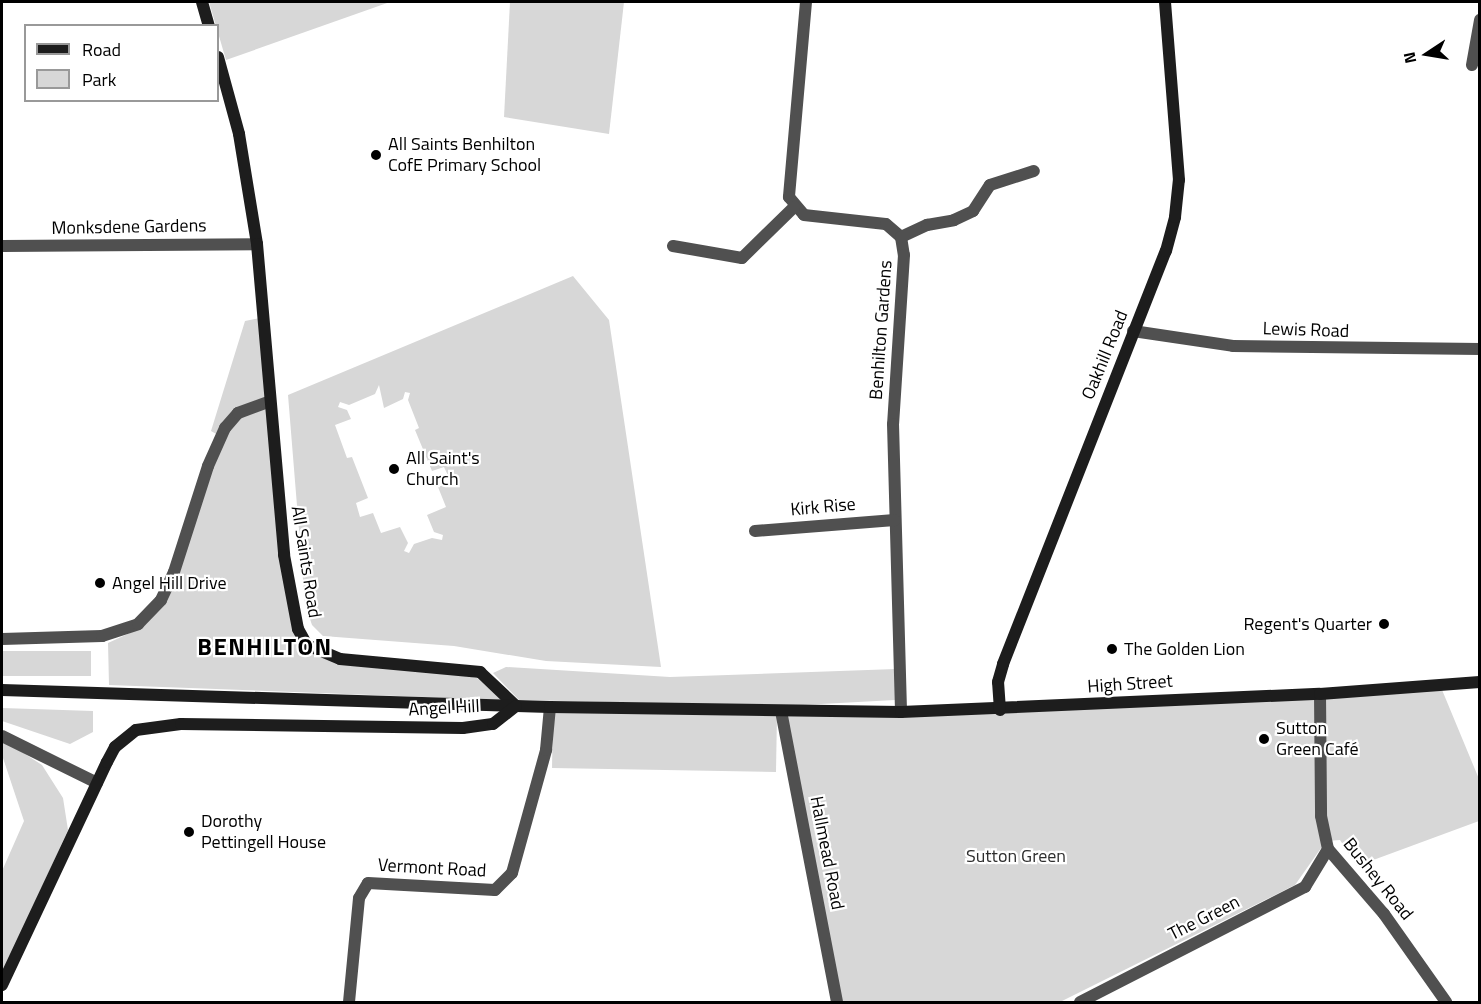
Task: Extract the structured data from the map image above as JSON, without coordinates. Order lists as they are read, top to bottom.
{
  "streets": {
    "main road": [
      "Oakhill Road",
      "All Saints Road",
      "High Street",
      "Angel Hill"
    ],
    "street": [
      "Monksdene Gardens",
      "Benhilton Gardens",
      "Lewis Road",
      "Kirk Rise",
      "Hallmead Road",
      "Vermont Road",
      "Bushey Road",
      "The Green"
    ]
  },
  "crossings": [
    ["Monksdene Gardens", "All Saints Road"],
    ["Benhilton Gardens", "Kirk Rise"],
    ["Benhilton Gardens", "High Street"],
    ["Lewis Road", "Oakhill Road"],
    ["Oakhill Road", "High Street"],
    ["All Saints Road", "High Street"],
    ["All Saints Road", "Angel Hill"],
    ["High Street", "Angel Hill"],
    ["High Street", "Hallmead Road"],
    ["High Street", "Vermont Road"],
    ["High Street", "Bushey Road"],
    ["Bushey Road", "The Green"]
  ],
  "districts": ["BENHILTON"],
  "parks": ["Sutton Green"],
  "places": [
    "All Saints Benhilton CofE Primary School",
    "All Saint's Church",
    "Angel Hill Drive",
    "Regent's Quarter",
    "The Golden Lion",
    "Sutton Green Café",
    "Dorothy Pettingell House"
  ],
  "legend": ["Road", "Park"],
  "north": "left"
}
